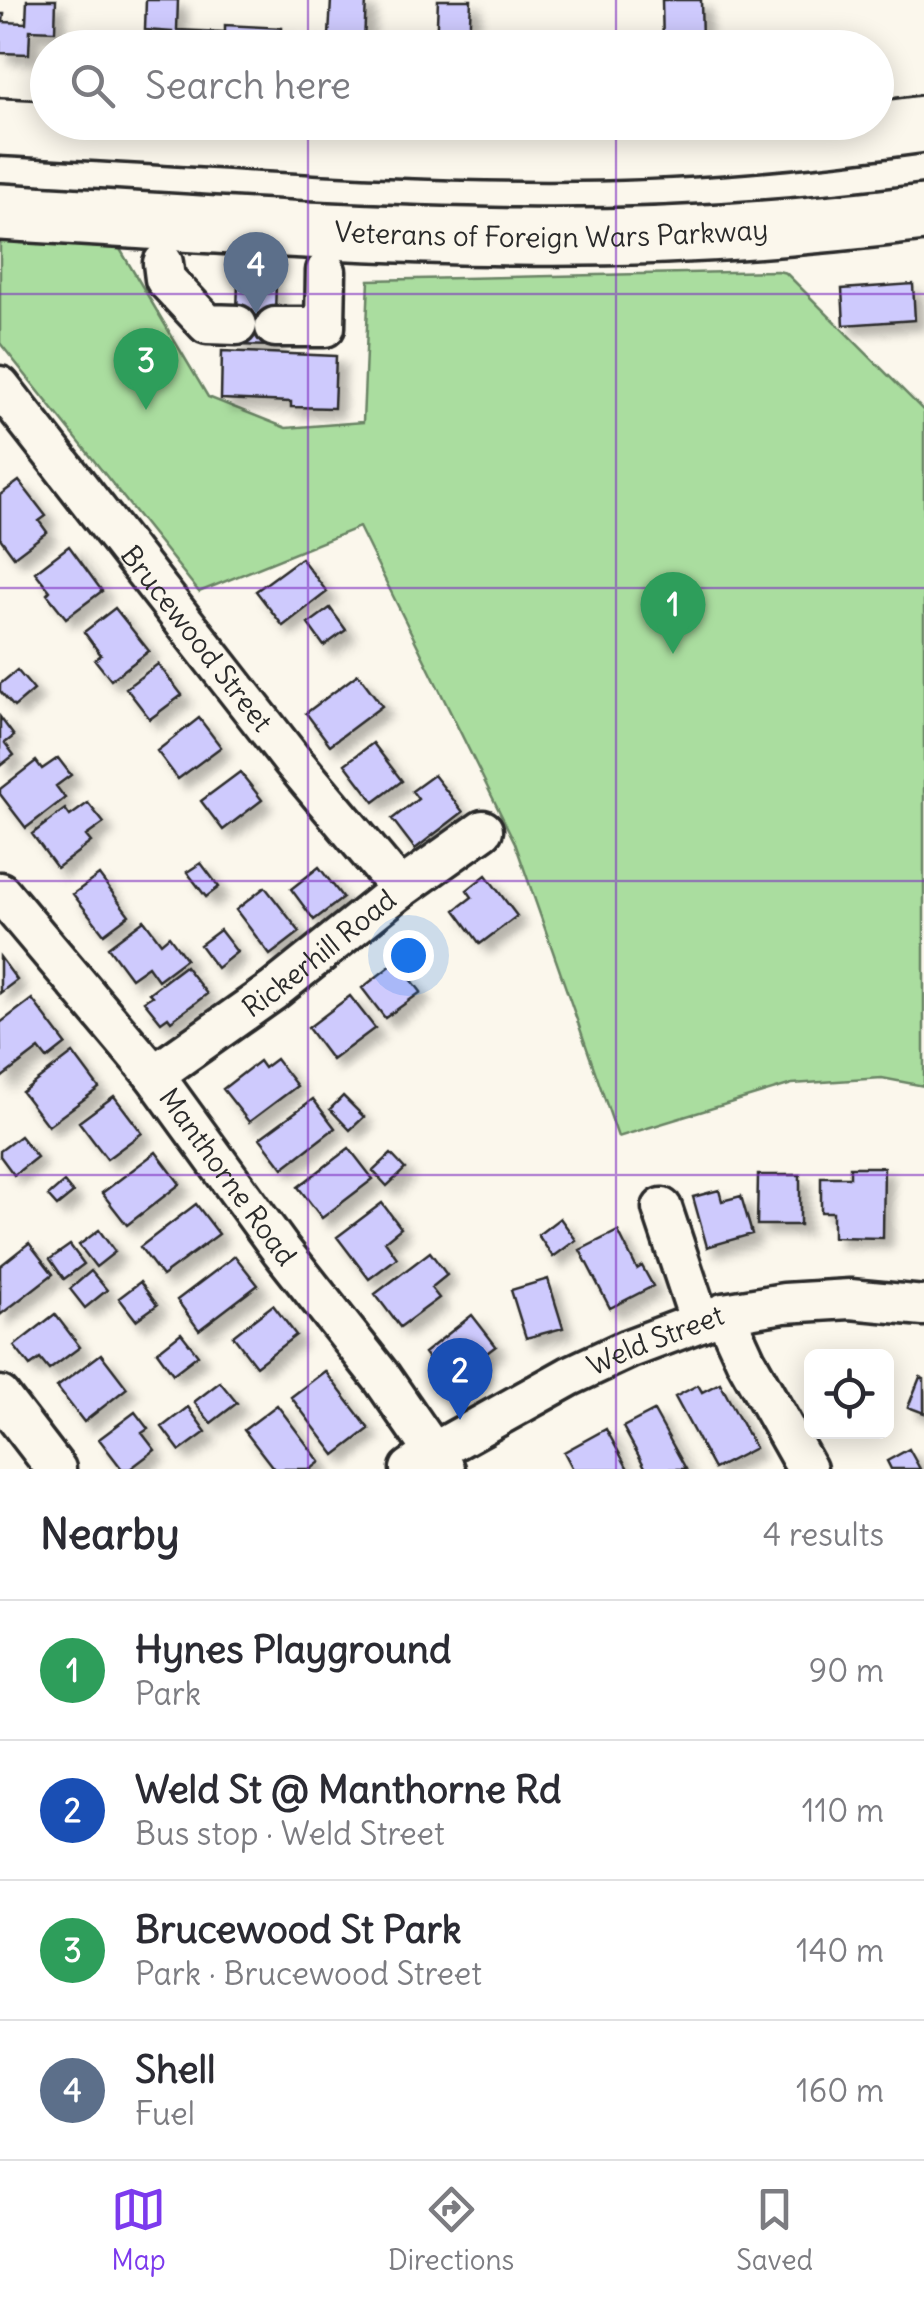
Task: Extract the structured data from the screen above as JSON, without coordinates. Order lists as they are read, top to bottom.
{
  "streets": {
    "highway": ["Veterans of Foreign Wars Parkway"],
    "street": [
      "Brucewood Street",
      "Rickerhill Road",
      "Manthorne Road",
      "Weld Street"
    ]
  },
  "crossings": [
    ["Brucewood Street", "Rickerhill Road"],
    ["Rickerhill Road", "Manthorne Road"],
    ["Manthorne Road", "Weld Street"]
  ],
  "page": {
    "search": "Search here",
    "pins": [
      "4",
      "3",
      "1",
      "2"
    ],
    "heading": ["Nearby", "4 results"],
    "list": [
      {
        "mark": "1",
        "name": "Hynes Playground",
        "note": "Park",
        "value": "90 m"
      },
      {
        "mark": "2",
        "name": "Weld St @ Manthorne Rd",
        "note": "Bus stop · Weld Street",
        "value": "110 m"
      },
      {
        "mark": "3",
        "name": "Brucewood St Park",
        "note": "Park · Brucewood Street",
        "value": "140 m"
      },
      {
        "mark": "4",
        "name": "Shell",
        "note": "Fuel",
        "value": "160 m"
      }
    ],
    "nav": ["Map", "Directions", "Saved"]
  }
}
